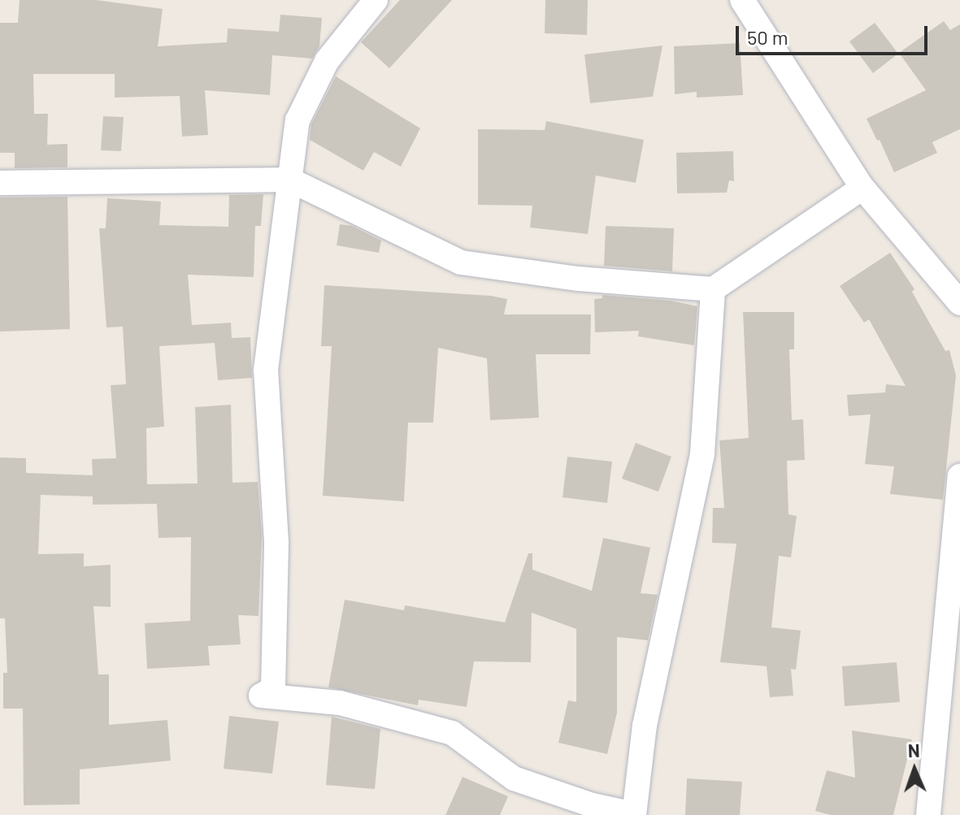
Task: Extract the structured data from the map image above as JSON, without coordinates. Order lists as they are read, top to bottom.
{
  "scale_bar": "50 m",
  "north": "top"
}
